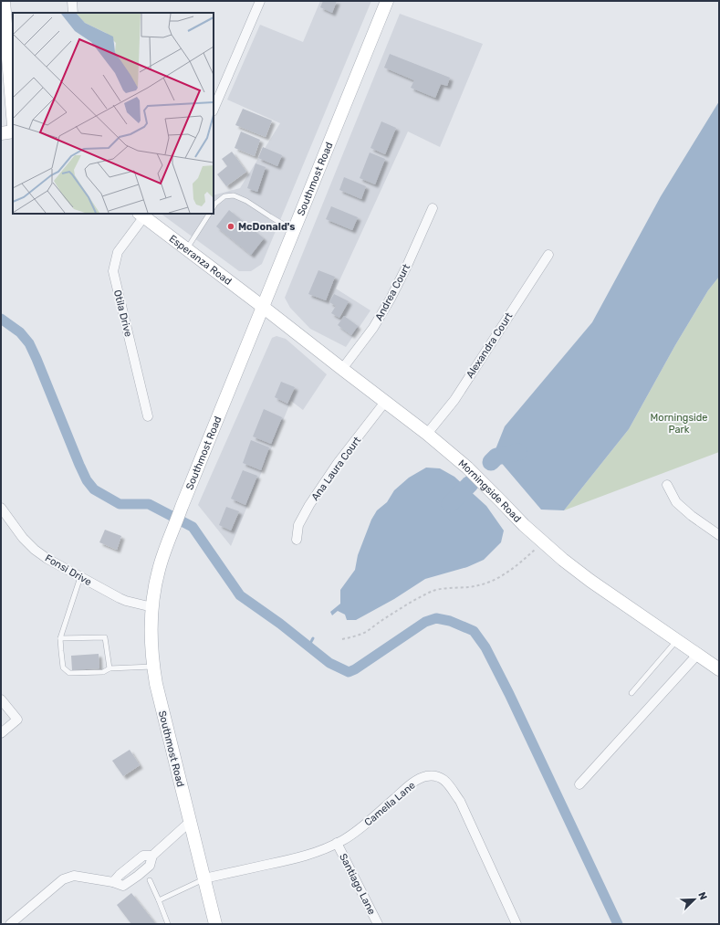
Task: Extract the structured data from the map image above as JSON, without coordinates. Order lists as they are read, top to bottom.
{
  "streets": {
    "main road": ["Southmost Road", "Esperanza Road", "Morningside Road"],
    "street": [
      "Andrea Court",
      "Otila Drive",
      "Alexandra Court",
      "Ana Laura Court",
      "Fonsi Drive",
      "Camella Lane",
      "Santiago Lane"
    ]
  },
  "crossings": [
    ["Southmost Road", "Esperanza Road"],
    ["Southmost Road", "Morningside Road"],
    ["Southmost Road", "Fonsi Drive"],
    ["Southmost Road", "Camella Lane"],
    ["Esperanza Road", "Otila Drive"],
    ["Esperanza Road", "Morningside Road"],
    ["Andrea Court", "Morningside Road"],
    ["Alexandra Court", "Morningside Road"],
    ["Ana Laura Court", "Morningside Road"],
    ["Camella Lane", "Santiago Lane"]
  ],
  "parks": ["Morningside Park"],
  "places": ["McDonald's"],
  "north": "top right"
}
